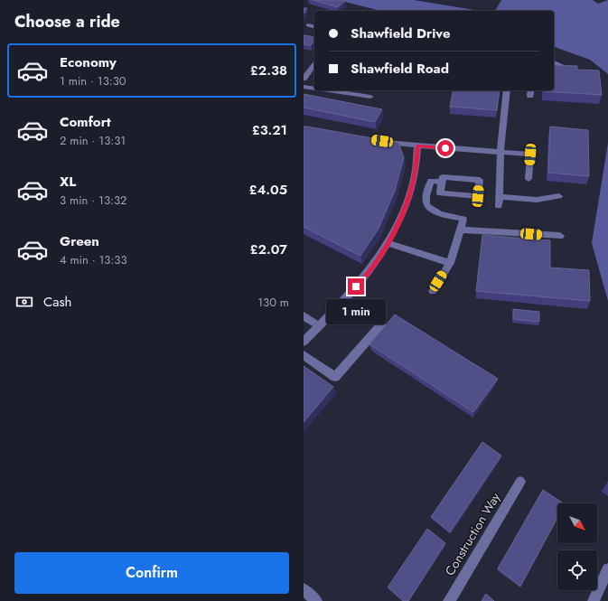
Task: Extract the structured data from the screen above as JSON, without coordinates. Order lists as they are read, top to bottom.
{
  "streets": {
    "street": ["Construction Way"]
  },
  "north": "bottom right",
  "page": {
    "heading": "Choose a ride",
    "banner": ["Shawfield Drive", "Shawfield Road"],
    "list": [
      {
        "name": "Economy",
        "note": "1 min · 13:30",
        "value": "£2.38"
      },
      {
        "name": "Comfort",
        "note": "2 min · 13:31",
        "value": "£3.21"
      },
      {
        "name": "XL",
        "note": "3 min · 13:32",
        "value": "£4.05"
      },
      {
        "name": "Green",
        "note": "4 min · 13:33",
        "value": "£2.07"
      }
    ],
    "pay": ["Cash", "130 m"],
    "bubble": "1 min",
    "buttons": "Confirm"
  }
}
